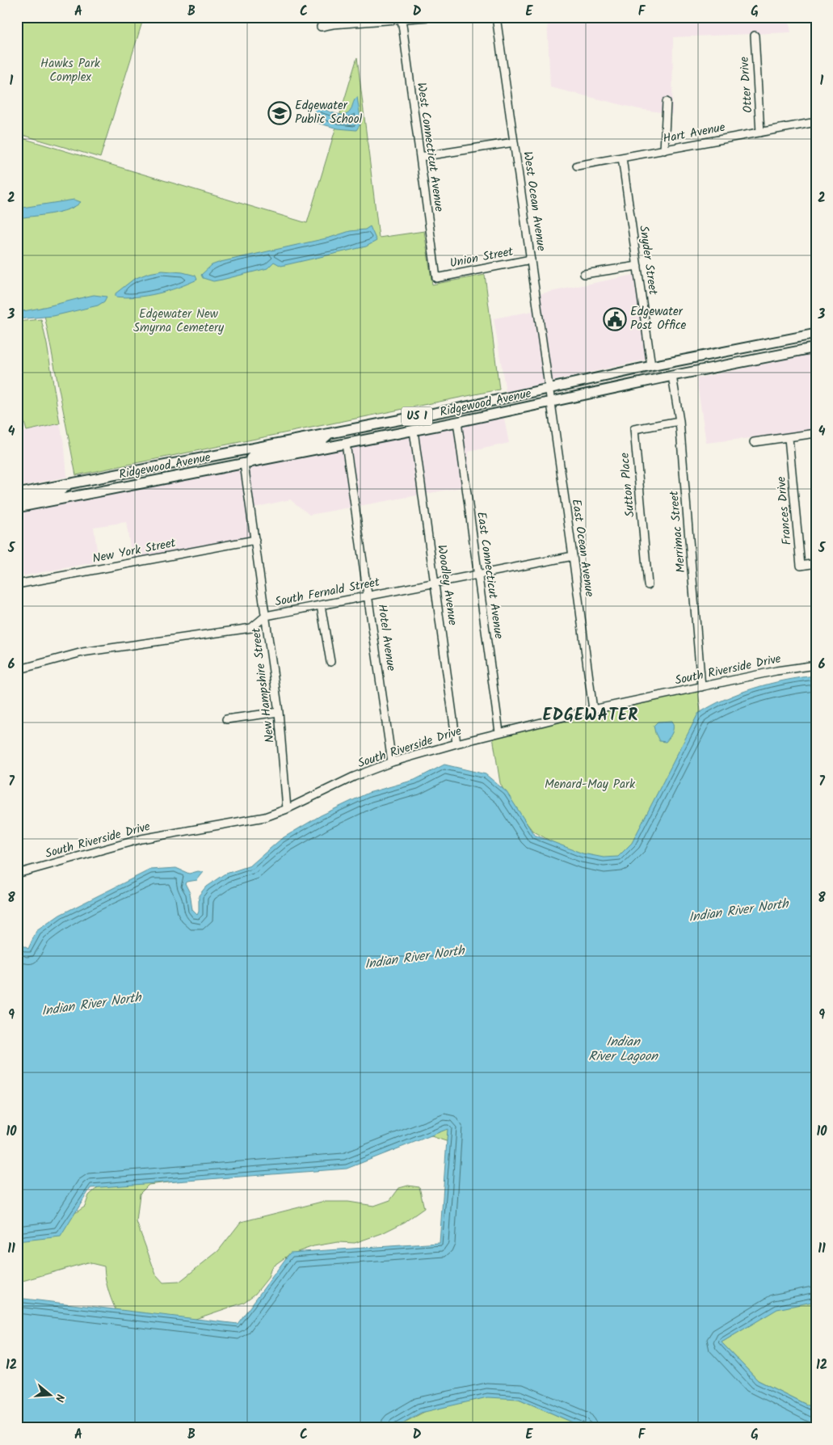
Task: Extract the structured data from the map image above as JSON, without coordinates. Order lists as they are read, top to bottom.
{
  "streets": {
    "main road": ["Ridgewood Avenue", "US 1"],
    "street": [
      "Otter Drive",
      "Hart Avenue",
      "West Connecticut Avenue",
      "West Ocean Avenue",
      "Union Street",
      "Snyder Street",
      "Sutton Place",
      "Frances Drive",
      "Merrimac Street",
      "East Ocean Avenue",
      "New York Street",
      "East Connecticut Avenue",
      "Woodley Avenue",
      "South Fernald Street",
      "Hotel Avenue",
      "South Riverside Drive",
      "New Hampshire Street"
    ]
  },
  "crossings": [
    ["Otter Drive", "Hart Avenue"],
    ["Hart Avenue", "Snyder Street"],
    ["West Connecticut Avenue", "Union Street"],
    ["West Ocean Avenue", "Union Street"],
    ["West Ocean Avenue", "Ridgewood Avenue"],
    ["West Ocean Avenue", "East Ocean Avenue"],
    ["Snyder Street", "Ridgewood Avenue"],
    ["Ridgewood Avenue", "Merrimac Street"],
    ["Ridgewood Avenue", "East Ocean Avenue"],
    ["Ridgewood Avenue", "East Connecticut Avenue"],
    ["Ridgewood Avenue", "Woodley Avenue"],
    ["Ridgewood Avenue", "Hotel Avenue"],
    ["Ridgewood Avenue", "New Hampshire Street"],
    ["Sutton Place", "Merrimac Street"],
    ["Merrimac Street", "South Riverside Drive"],
    ["East Ocean Avenue", "South Fernald Street"],
    ["East Ocean Avenue", "South Riverside Drive"],
    ["New York Street", "New Hampshire Street"],
    ["East Connecticut Avenue", "South Fernald Street"],
    ["East Connecticut Avenue", "South Riverside Drive"],
    ["Woodley Avenue", "South Fernald Street"],
    ["Woodley Avenue", "South Riverside Drive"],
    ["South Fernald Street", "Hotel Avenue"],
    ["South Fernald Street", "New Hampshire Street"],
    ["Hotel Avenue", "South Riverside Drive"],
    ["South Riverside Drive", "New Hampshire Street"]
  ],
  "districts": ["EDGEWATER"],
  "water": ["Indian River North", "Indian River Lagoon"],
  "parks": ["Hawks Park Complex", "Edgewater New Smyrna Cemetery", "Menard-May Park"],
  "places": {
    "school or university": ["Edgewater Public School"],
    "public building": ["Edgewater Post Office"]
  },
  "north": "right",
  "grid": {
    "columns": [
      "A",
      "B",
      "C",
      "D",
      "E",
      "F",
      "G"
    ],
    "rows": [
      "1",
      "2",
      "3",
      "4",
      "5",
      "6",
      "7",
      "8",
      "9",
      "10",
      "11",
      "12"
    ]
  }
}
